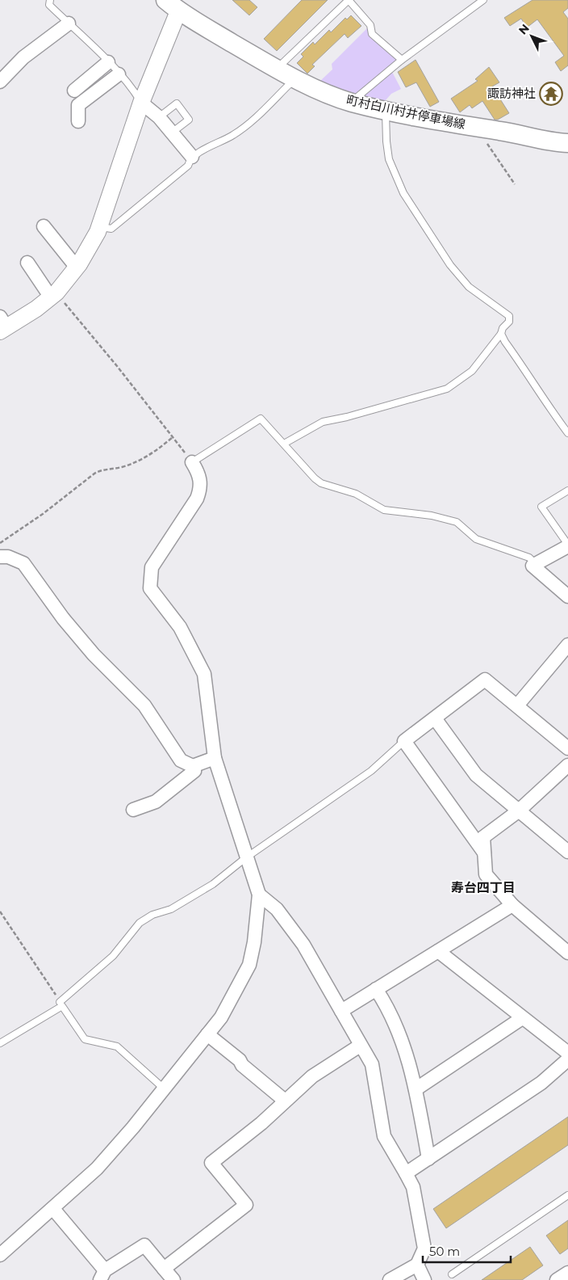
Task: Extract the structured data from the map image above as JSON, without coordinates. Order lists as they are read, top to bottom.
{
  "streets": {
    "main road": ["町村白川村井停車場線"]
  },
  "districts": ["寿台四丁目"],
  "places": {
    "temple": ["諏訪神社"]
  },
  "scale_bar": "50 m",
  "north": "top left"
}
